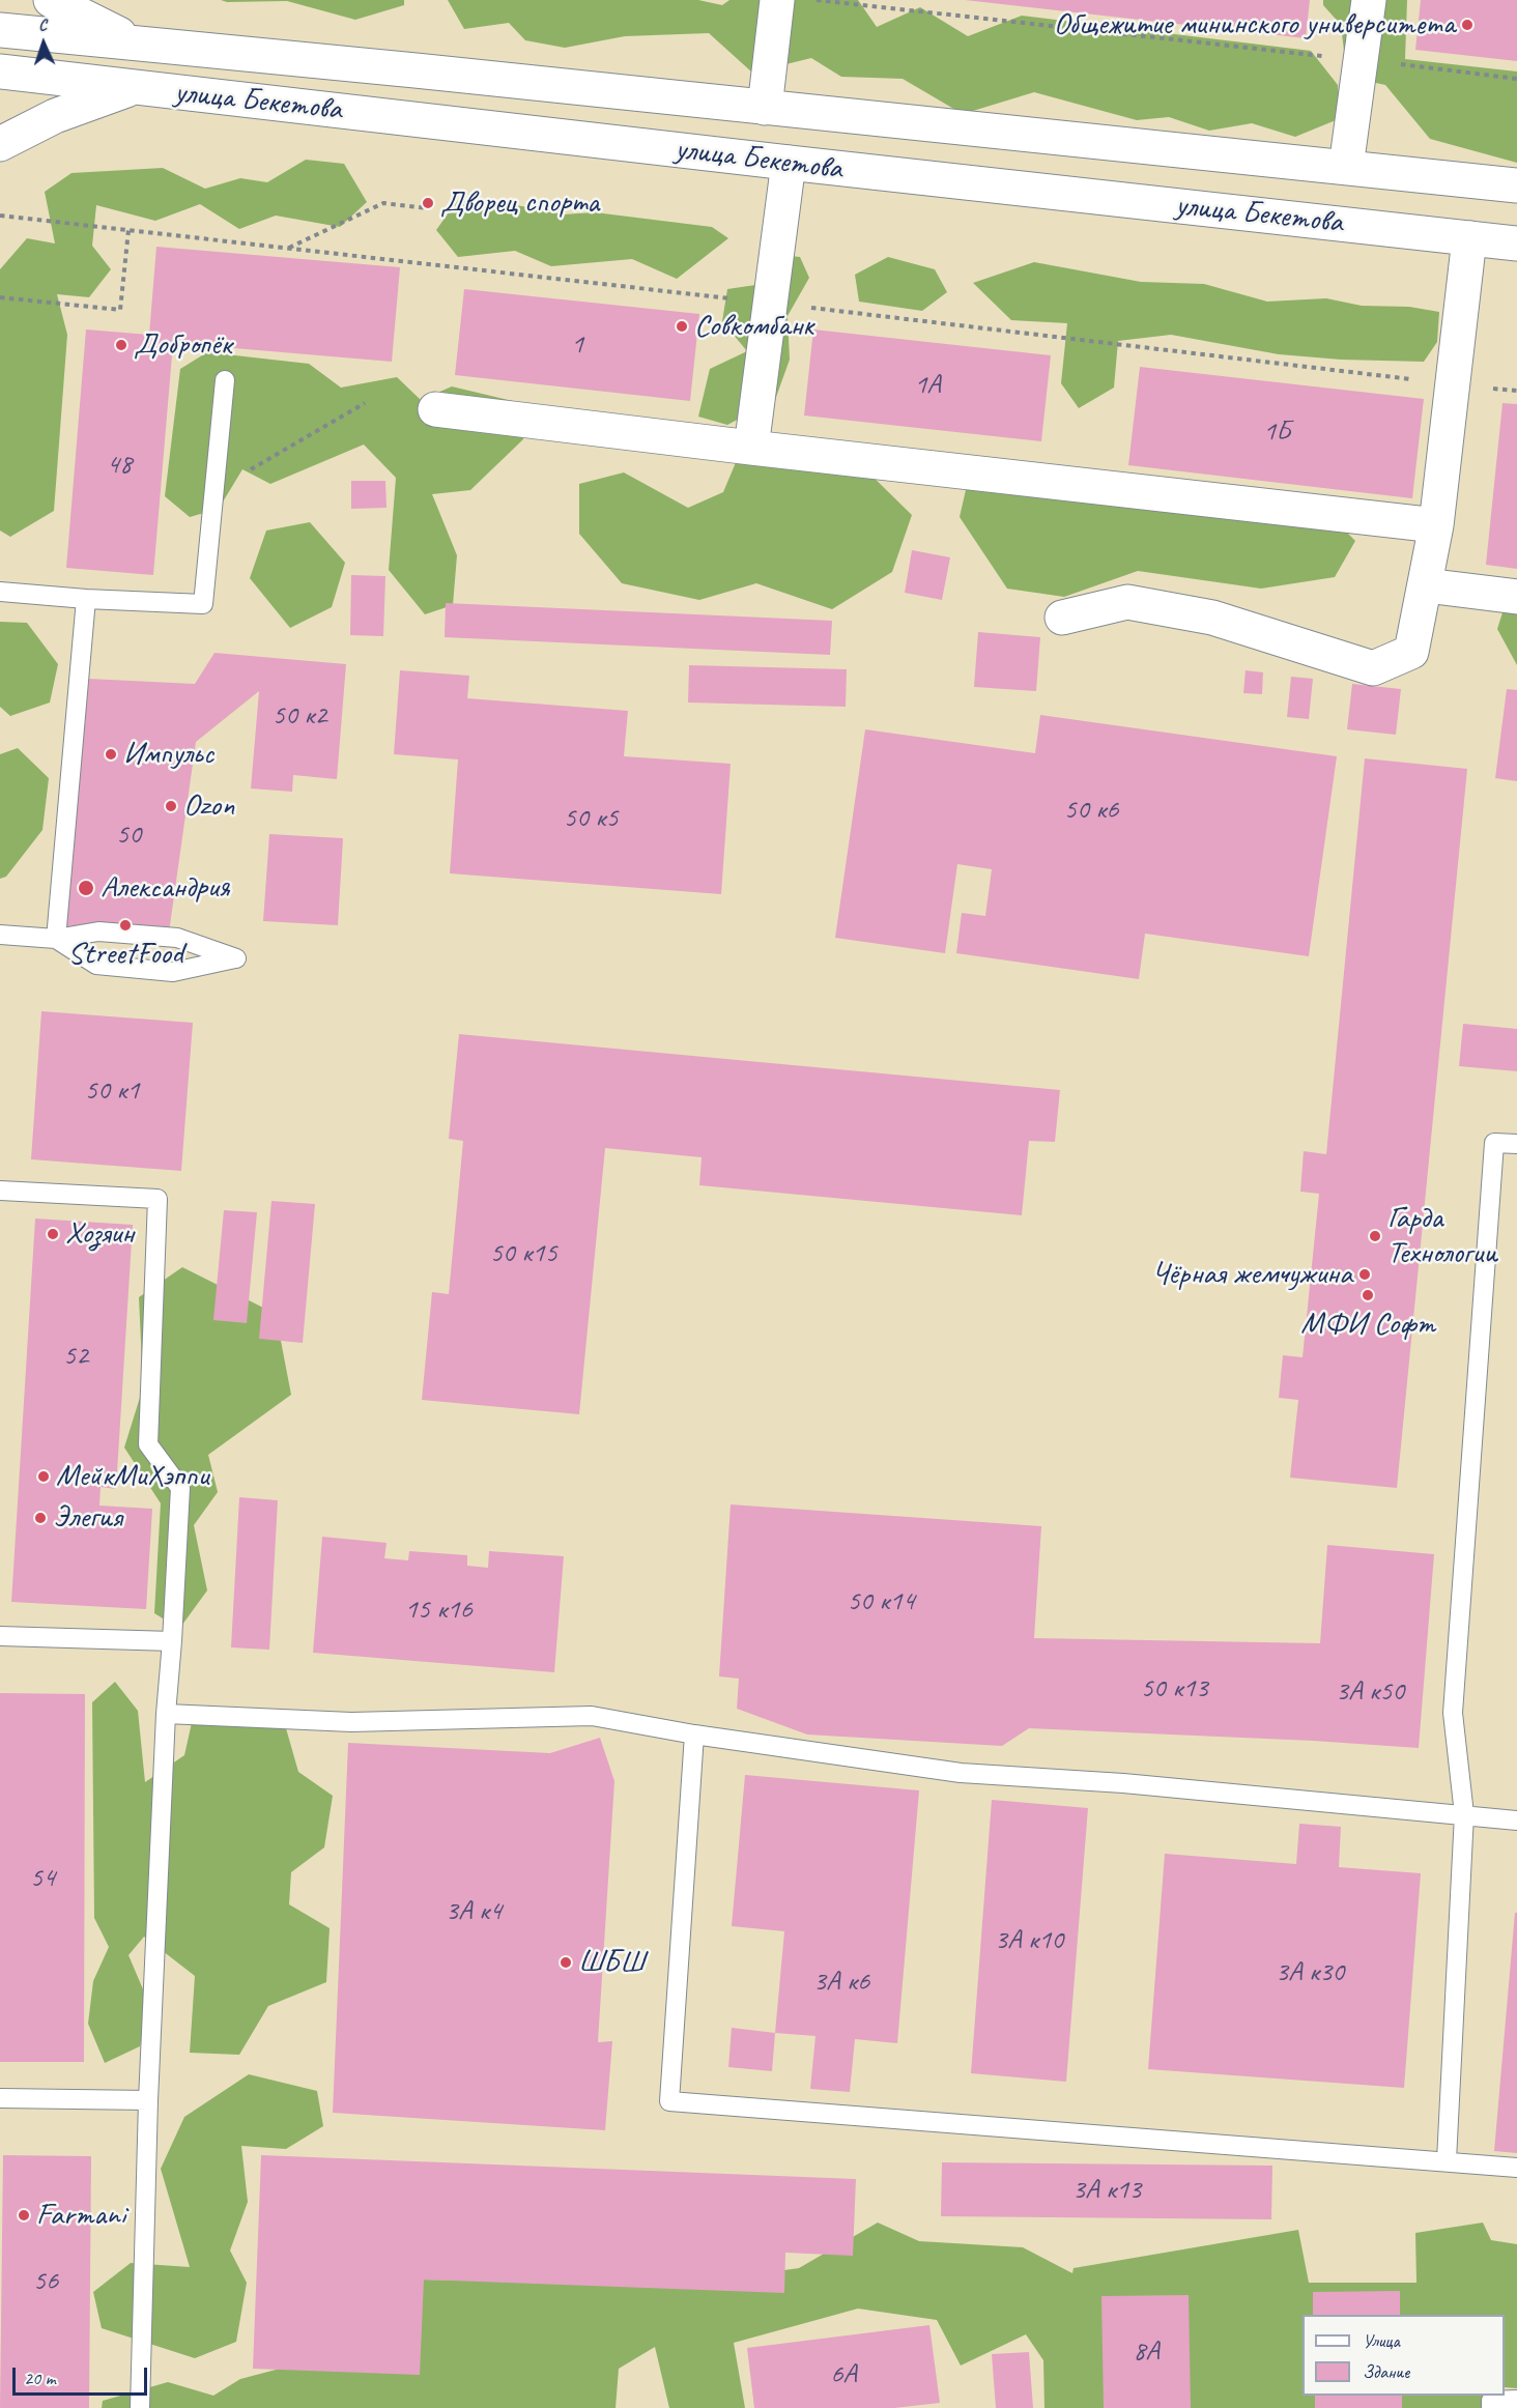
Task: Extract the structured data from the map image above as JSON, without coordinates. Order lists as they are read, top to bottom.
{
  "streets": {
    "main road": ["улица Бекетова"]
  },
  "places": [
    "Общежитие мининского университета",
    "Дворец спорта",
    "Совкомбанк",
    "Добропёк",
    "Импульс",
    "Ozon",
    "Александрия",
    "StreetFood",
    "Хозяин",
    "Гарда Технологии",
    "Чёрная жемчужина",
    "МФИ Софт",
    "МейкМиХэппи",
    "Элегия",
    "ШБШ",
    "Farmani"
  ],
  "house_numbers": [
    "1",
    "1А",
    "1Б",
    "48",
    "50 к2",
    "50 к6",
    "50 к5",
    "50",
    "50 к1",
    "50 к15",
    "52",
    "50 к14",
    "15 к16",
    "50 к13",
    "3А к50",
    "54",
    "3А к4",
    "3А к10",
    "3А к30",
    "3А к6",
    "3А к13",
    "56",
    "8А",
    "6А"
  ],
  "legend": ["Улица", "Здание"],
  "scale_bar": "20 m",
  "north": "top"
}
